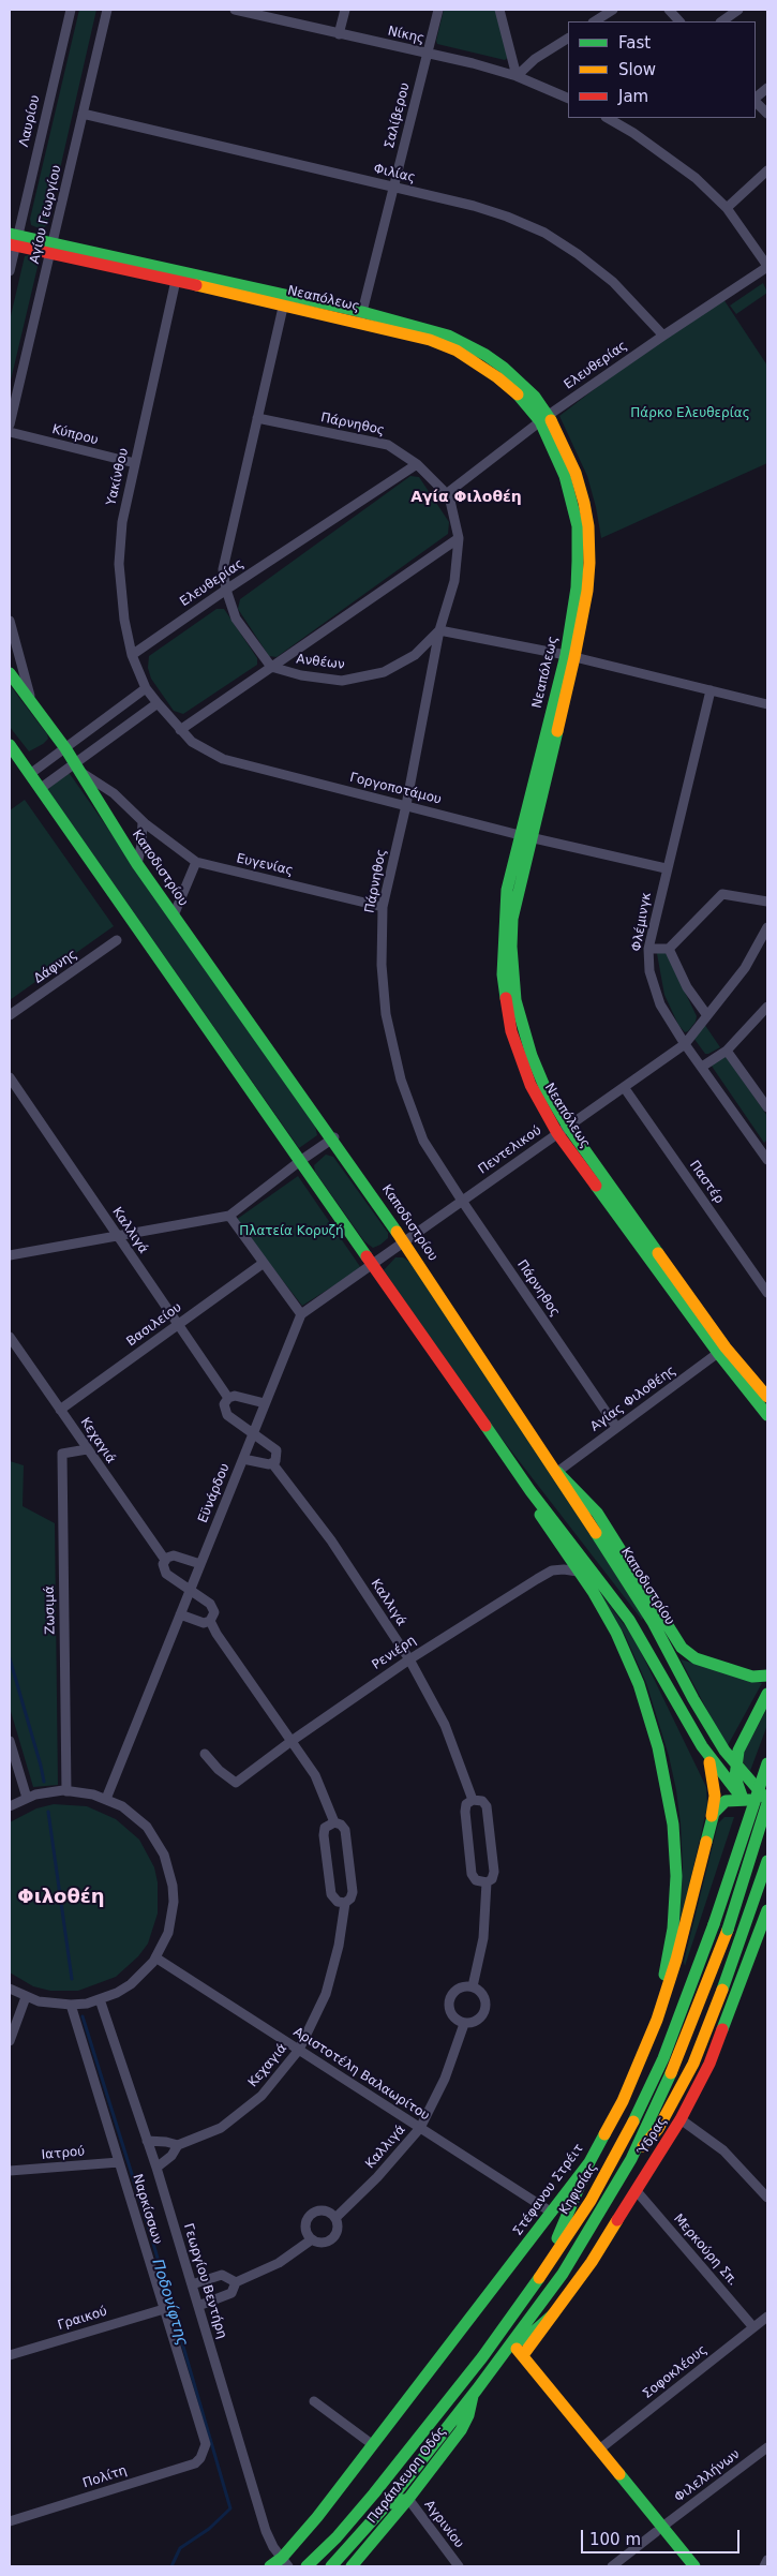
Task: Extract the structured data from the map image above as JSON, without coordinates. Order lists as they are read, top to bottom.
{
  "streets": {
    "main road": [
      "Νεαπόλεως",
      "Καποδιστρίου",
      "Ύδρας",
      "Κηφισίας",
      "Στέφανου Στρέιτ",
      "Παράπλευρη Οδός"
    ],
    "street": [
      "Νίκης",
      "Σαλίβερου",
      "Λαυρίου",
      "Φιλίας",
      "Αγίου Γεωργίου",
      "Ελευθερίας",
      "Πάρνηθος",
      "Κύπρου",
      "Υακίνθου",
      "Ανθέων",
      "Γοργοποτάμου",
      "Ευγενίας",
      "Φλέμινγκ",
      "Δάφνης",
      "Πεντελικού",
      "Παστέρ",
      "Καλλιγά",
      "Βασιλείου",
      "Αγίας Φιλοθέης",
      "Κεχαγιά",
      "Εϋνάρδου",
      "Ζωσιμά",
      "Ρενιέρη",
      "Αριστοτέλη Βαλαωρίτου",
      "Ιατρού",
      "Ναρκίσσων",
      "Μερκούρη Σπ.",
      "Γεωργίου Βεντήρη",
      "Γραικού",
      "Σοφοκλέους",
      "Φιλελλήνων",
      "Πολίτη",
      "Αγρινίου"
    ]
  },
  "crossings": [
    ["Νίκης", "Σαλίβερου"],
    ["Σαλίβερου", "Φιλίας"],
    ["Σαλίβερου", "Νεαπόλεως"],
    ["Λαυρίου", "Νεαπόλεως"],
    ["Φιλίας", "Αγίου Γεωργίου"],
    ["Φιλίας", "Ελευθερίας"],
    ["Αγίου Γεωργίου", "Νεαπόλεως"],
    ["Νεαπόλεως", "Ελευθερίας"],
    ["Νεαπόλεως", "Υακίνθου"],
    ["Νεαπόλεως", "Γοργοποτάμου"],
    ["Νεαπόλεως", "Πεντελικού"],
    ["Νεαπόλεως", "Αγίας Φιλοθέης"],
    ["Ελευθερίας", "Πάρνηθος"],
    ["Ελευθερίας", "Υακίνθου"],
    ["Πάρνηθος", "Ανθέων"],
    ["Πάρνηθος", "Γοργοποτάμου"],
    ["Πάρνηθος", "Ευγενίας"],
    ["Πάρνηθος", "Πεντελικού"],
    ["Πάρνηθος", "Αγίας Φιλοθέης"],
    ["Κύπρου", "Υακίνθου"],
    ["Υακίνθου", "Γοργοποτάμου"],
    ["Γοργοποτάμου", "Φλέμινγκ"],
    ["Καποδιστρίου", "Πεντελικού"],
    ["Καποδιστρίου", "Αγίας Φιλοθέης"],
    ["Φλέμινγκ", "Πεντελικού"],
    ["Πεντελικού", "Παστέρ"],
    ["Καλλιγά", "Βασιλείου"],
    ["Καλλιγά", "Εϋνάρδου"],
    ["Καλλιγά", "Ρενιέρη"],
    ["Καλλιγά", "Αριστοτέλη Βαλαωρίτου"],
    ["Καλλιγά", "Γεωργίου Βεντήρη"],
    ["Βασιλείου", "Κεχαγιά"],
    ["Κεχαγιά", "Εϋνάρδου"],
    ["Κεχαγιά", "Ζωσιμά"],
    ["Κεχαγιά", "Ρενιέρη"],
    ["Κεχαγιά", "Αριστοτέλη Βαλαωρίτου"],
    ["Κεχαγιά", "Γεωργίου Βεντήρη"],
    ["Αριστοτέλη Βαλαωρίτου", "Στέφανου Στρέιτ"],
    ["Ύδρας", "Μερκούρη Σπ."],
    ["Ιατρού", "Ναρκίσσων"],
    ["Στέφανου Στρέιτ", "Γεωργίου Βεντήρη"],
    ["Ναρκίσσων", "Γραικού"],
    ["Ναρκίσσων", "Πολίτη"],
    ["Μερκούρη Σπ.", "Σοφοκλέους"],
    ["Παράπλευρη Οδός", "Αγρινίου"]
  ],
  "districts": ["Αγία Φιλοθέη", "Φιλοθέη"],
  "water": ["Ποδονίφτης"],
  "parks": ["Πάρκο Ελευθερίας", "Πλατεία Κορυζή"],
  "legend": ["Fast", "Slow", "Jam"],
  "scale_bar": "100 m"
}
